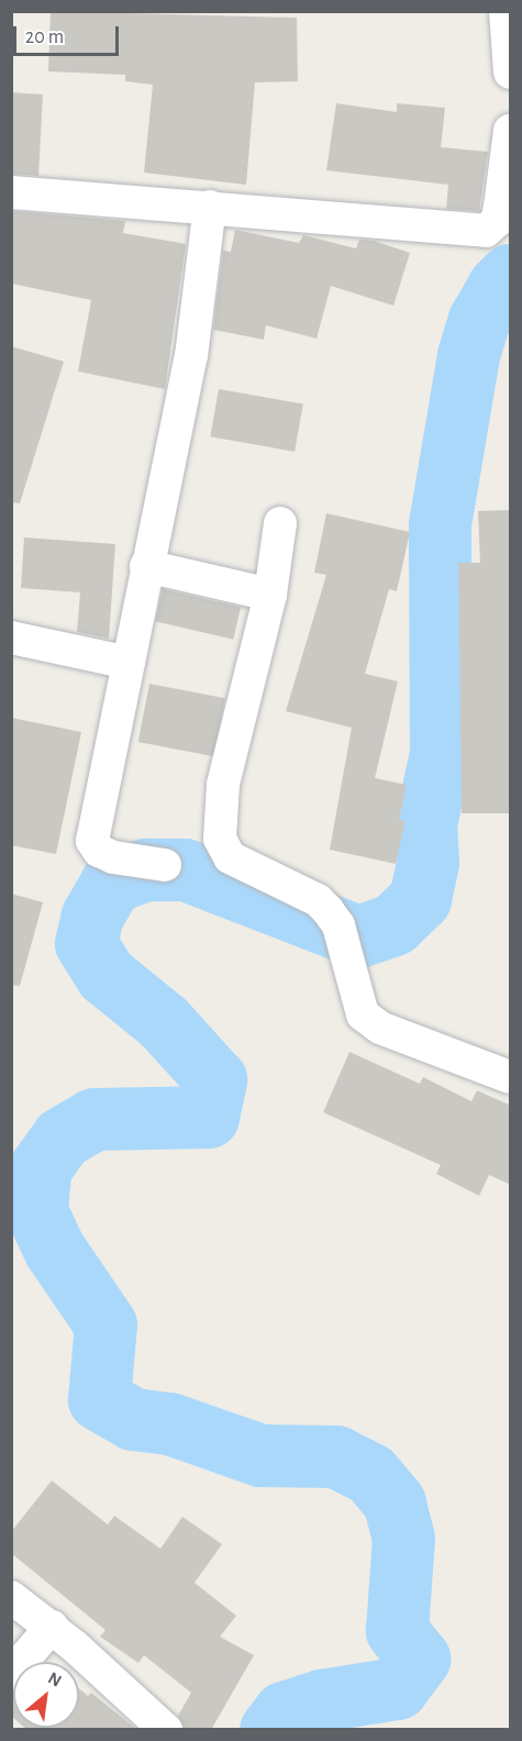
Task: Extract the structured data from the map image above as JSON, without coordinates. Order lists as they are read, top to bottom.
{
  "scale_bar": "20 m",
  "north": "top right"
}
